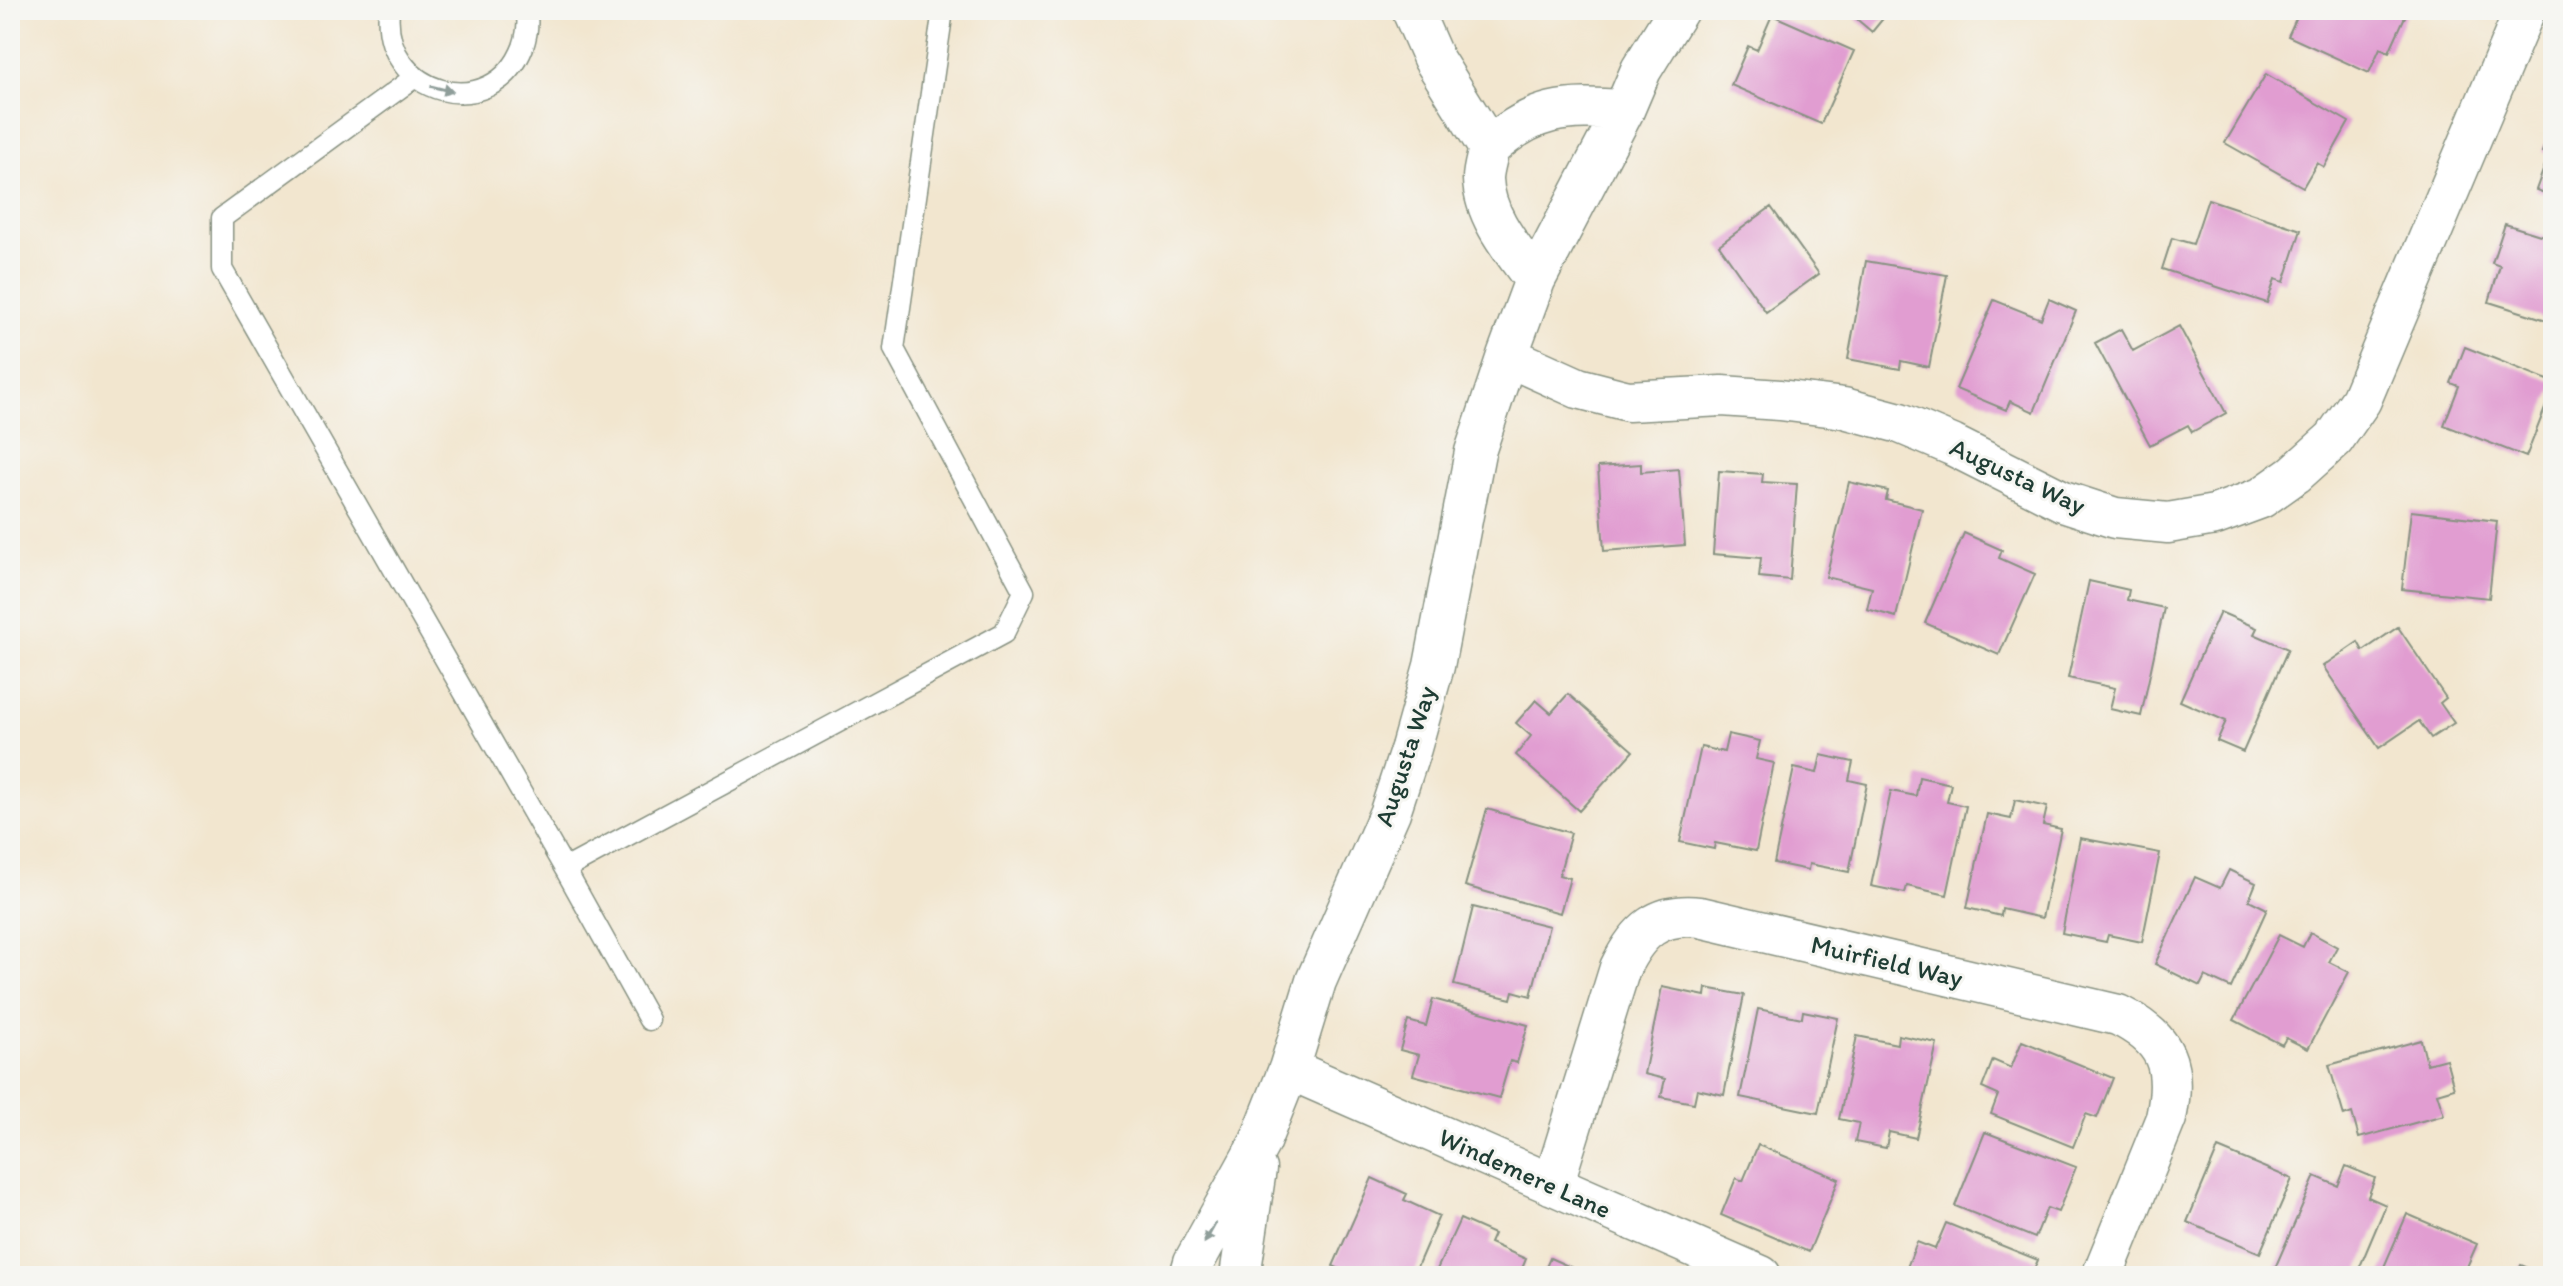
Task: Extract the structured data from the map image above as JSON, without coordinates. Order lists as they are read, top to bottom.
{
  "streets": {
    "street": ["Augusta Way", "Muirfield Way", "Windemere Lane"]
  },
  "crossings": [
    ["Augusta Way", "Windemere Lane"],
    ["Muirfield Way", "Windemere Lane"]
  ]
}
